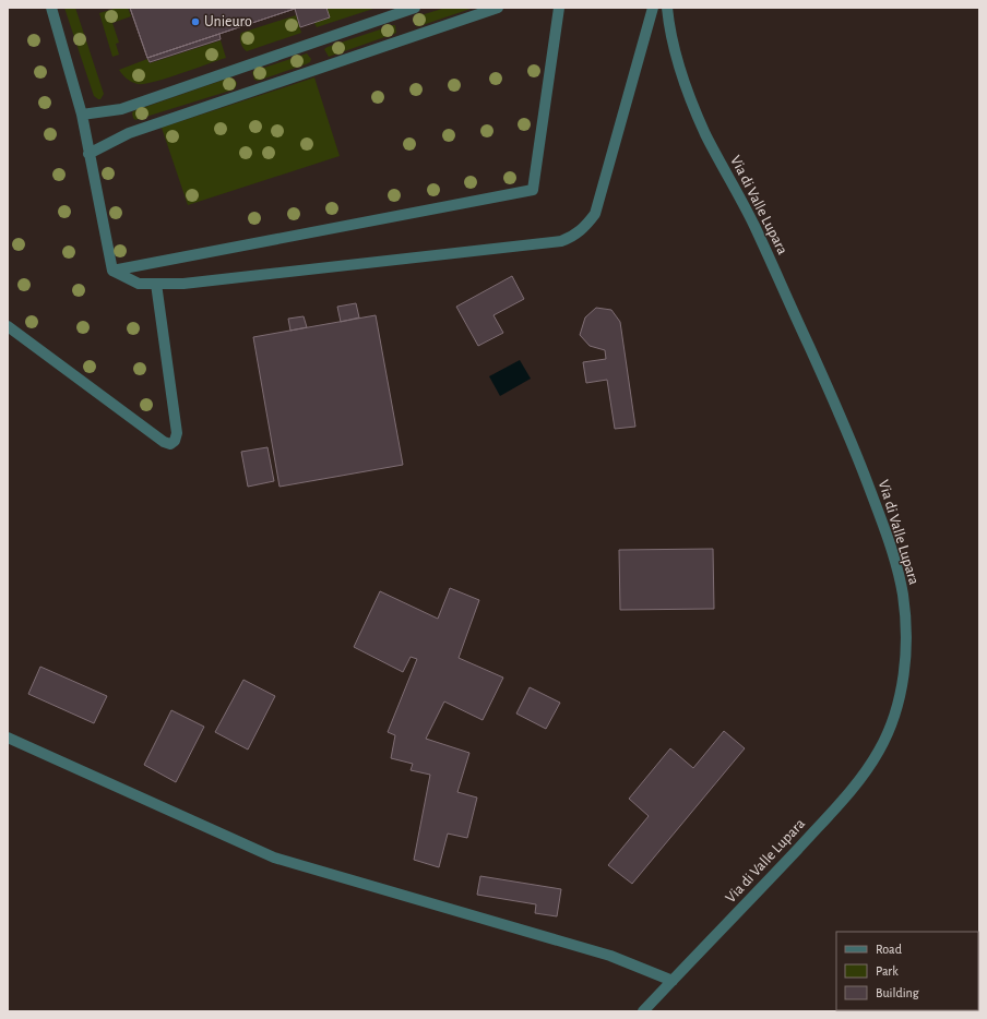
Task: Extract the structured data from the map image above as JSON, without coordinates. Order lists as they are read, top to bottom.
{
  "streets": {
    "street": ["Via di Valle Lupara"]
  },
  "places": ["Unieuro"],
  "legend": ["Road", "Park", "Building"]
}
